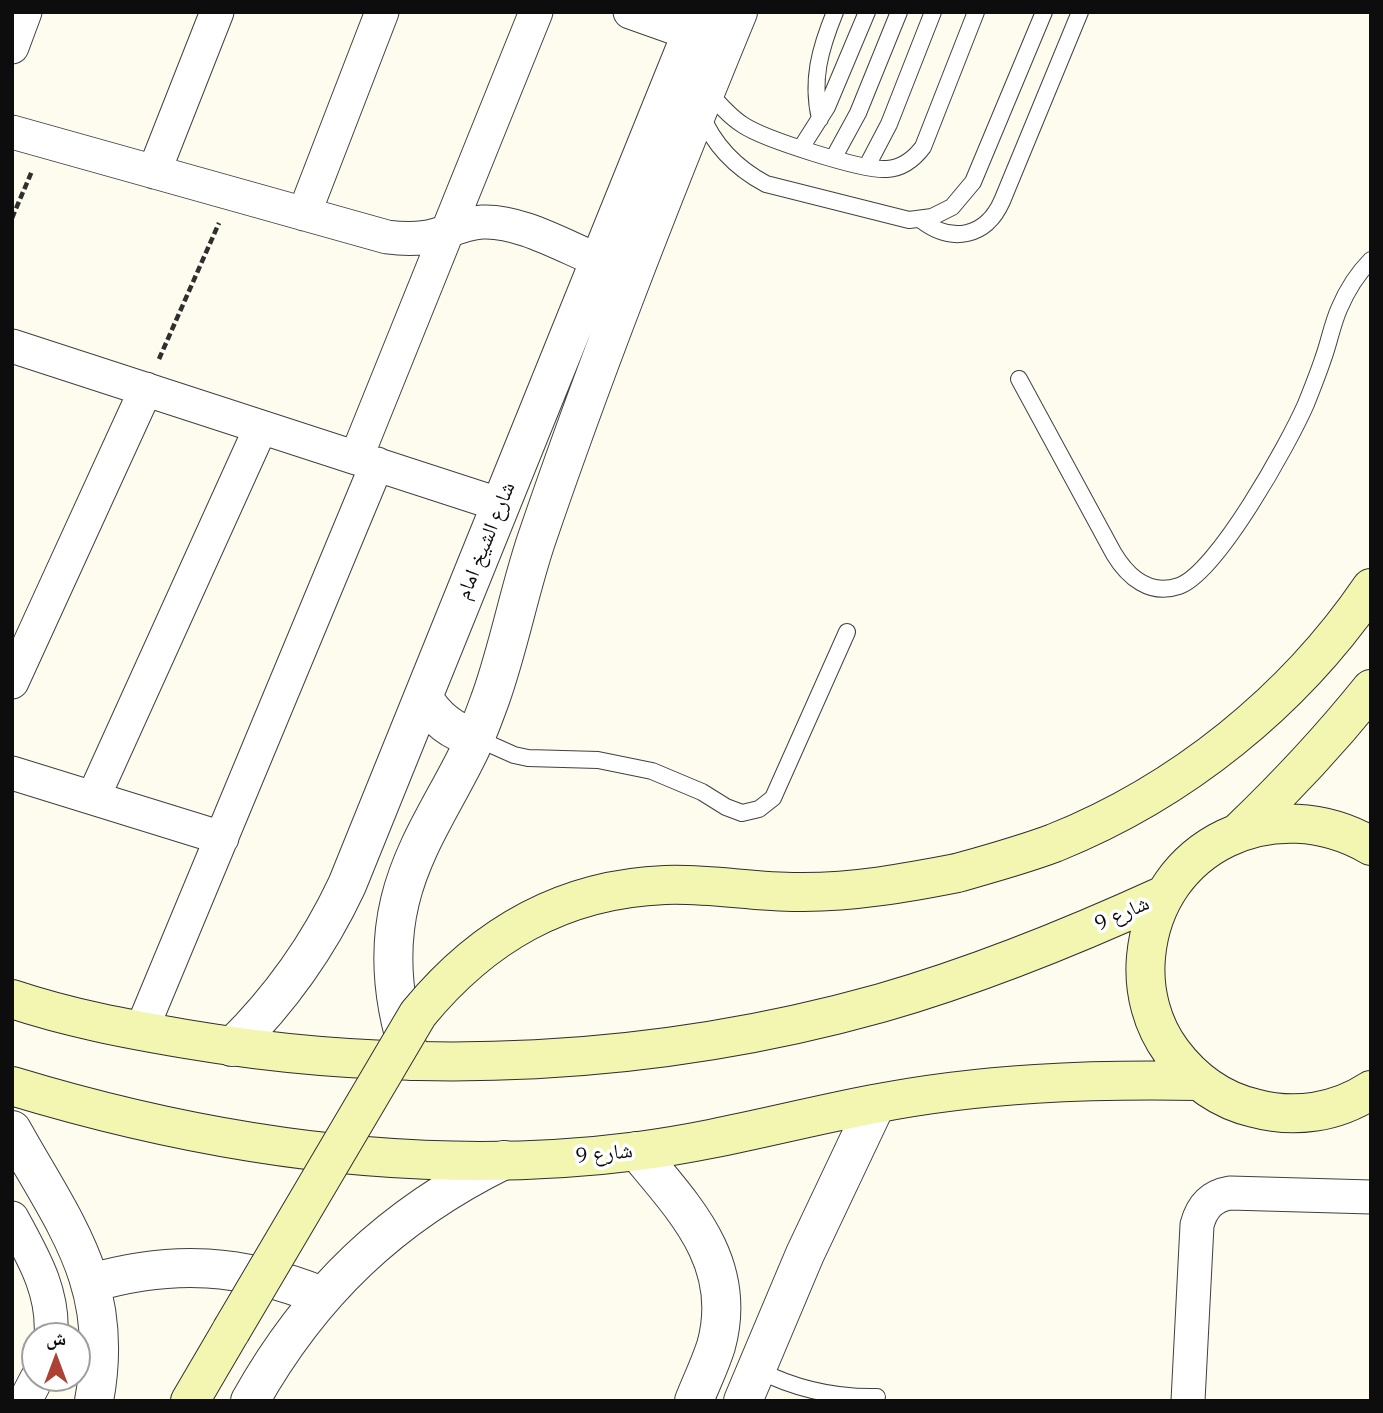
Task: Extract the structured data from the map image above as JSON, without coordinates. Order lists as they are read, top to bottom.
{
  "streets": {
    "main road": ["شارع 9"],
    "street": ["شارع الشيخ امام"]
  },
  "crossings": [
    ["شارع الشيخ امام", "شارع 9"]
  ],
  "north": "top"
}
